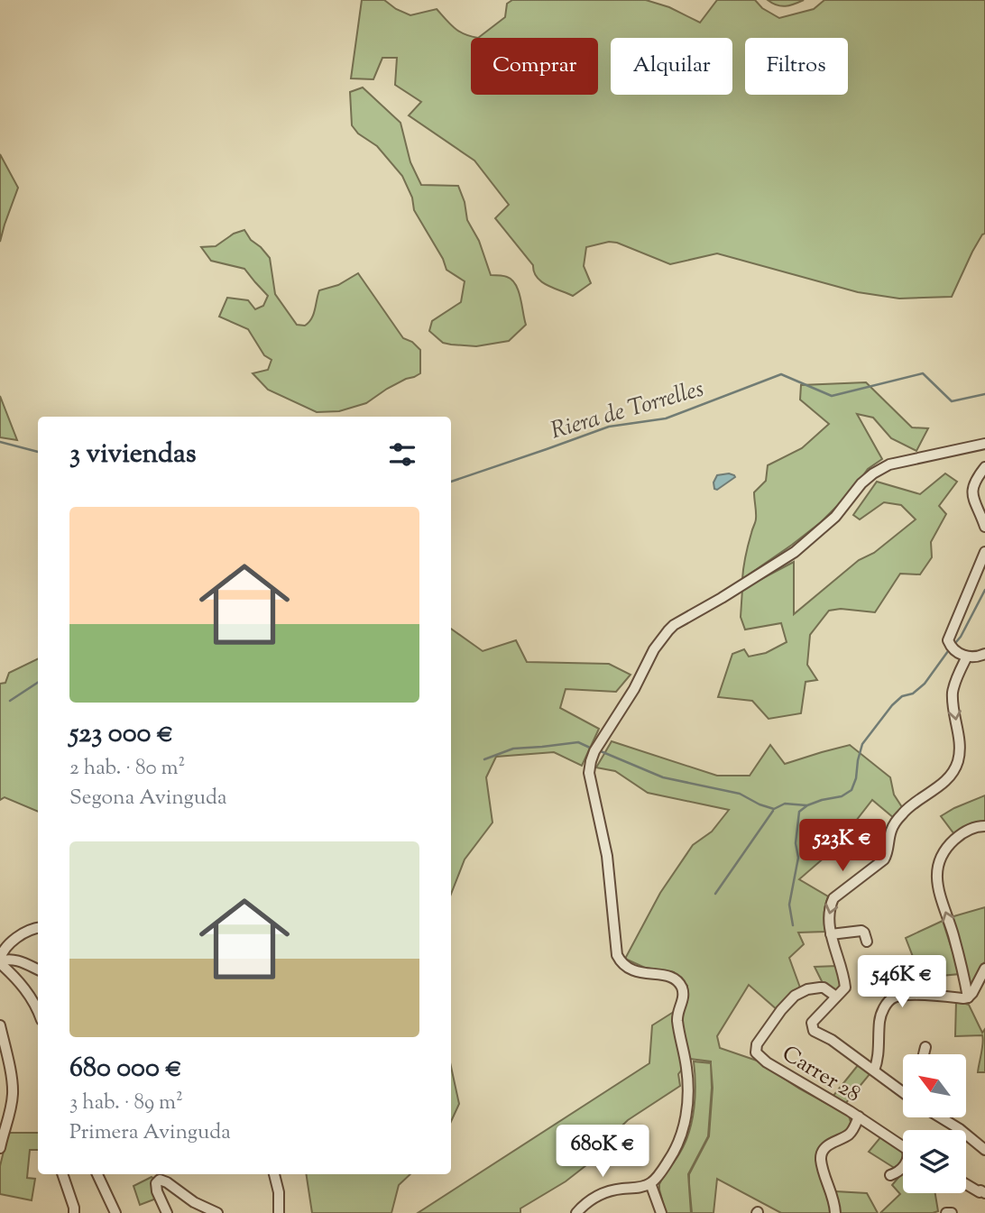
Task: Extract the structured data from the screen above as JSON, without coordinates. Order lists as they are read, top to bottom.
{
  "streets": {
    "street": ["Carrer 28"]
  },
  "water": ["Riera de Torrelles"],
  "north": "top left",
  "page": {
    "chip": ["Comprar", "Alquilar", "Filtros"],
    "heading": "3 viviendas",
    "list": [
      {
        "name": "523 000 €",
        "note": "2 hab. · 80 m² · Segona Avinguda"
      },
      {
        "name": "680 000 €",
        "note": "3 hab. · 89 m² · Primera Avinguda"
      }
    ],
    "price": ["523K €", "546K €", "680K €"]
  }
}
